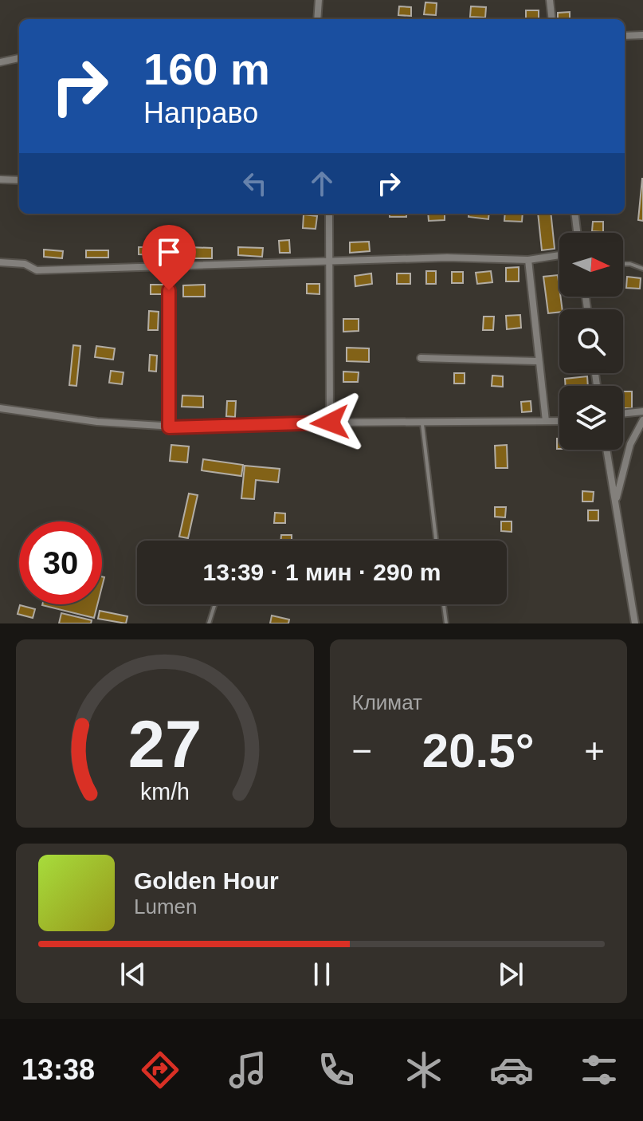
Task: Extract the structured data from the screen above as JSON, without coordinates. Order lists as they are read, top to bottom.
{
  "north": "right",
  "page": {
    "turn": ["160 m", "Направо"],
    "limit": "30",
    "trip": "13:39 · 1 мин · 290 m",
    "tile": "Климат",
    "heat": ["−", "20.5°", "+"],
    "song": ["Golden Hour", "Lumen"],
    "tabs": "13:38",
    "gauge": ["27", "km/h"]
  }
}
